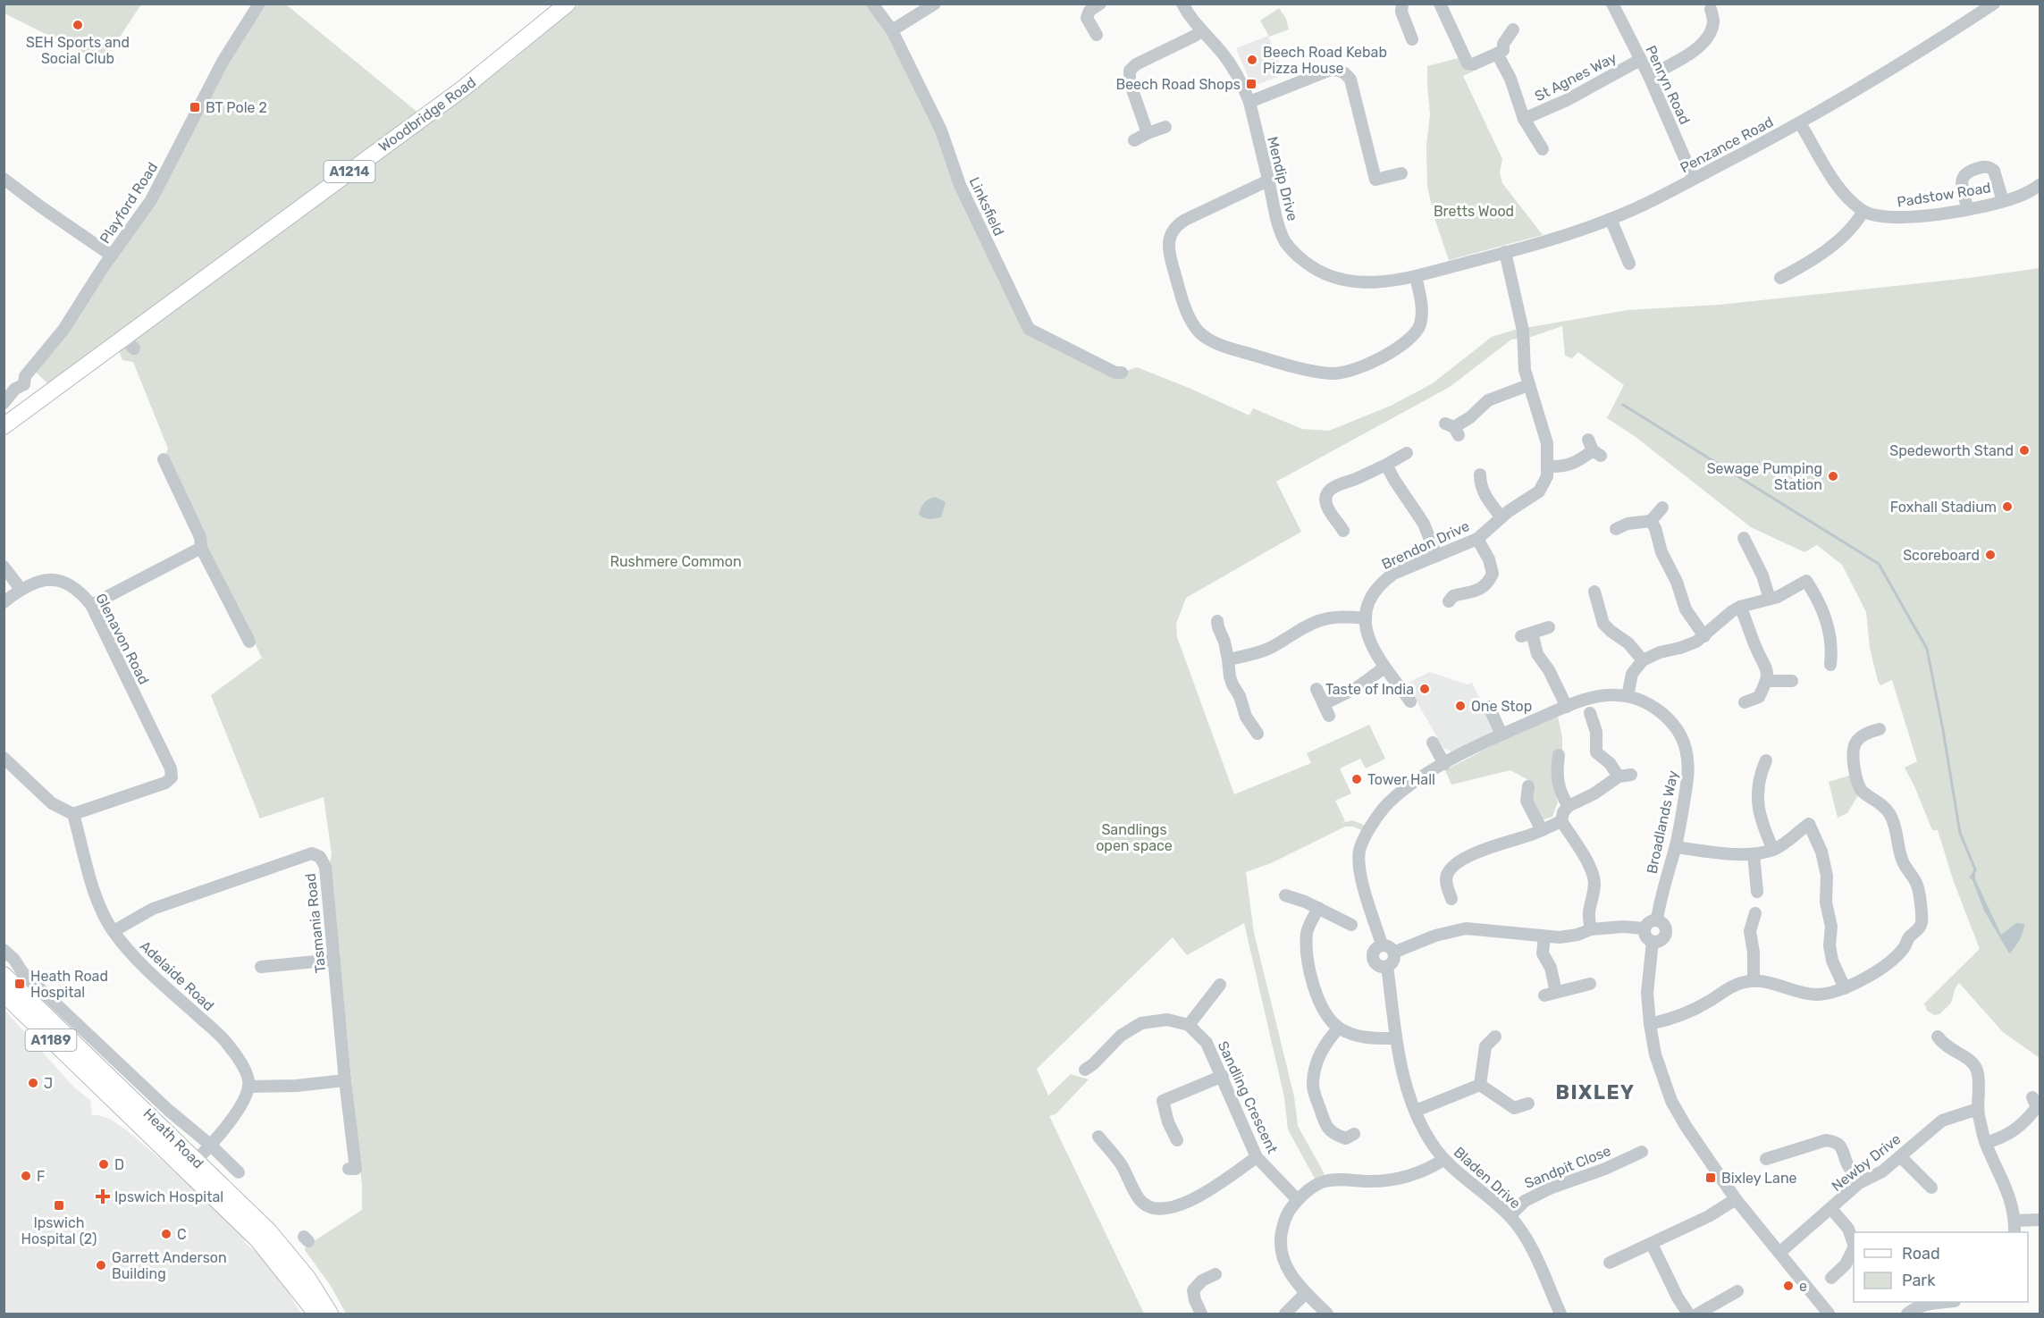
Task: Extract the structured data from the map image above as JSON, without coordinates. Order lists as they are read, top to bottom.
{
  "streets": {
    "main road": [
      "Woodbridge Road",
      "A1214",
      "A1189",
      "Heath Road"
    ],
    "street": [
      "St Agnes Way",
      "Penryn Road",
      "Penzance Road",
      "Mendip Drive",
      "Padstow Road",
      "Playford Road",
      "Linksfield",
      "Brendon Drive",
      "Glenavon Road",
      "Broadlands Way",
      "Tasmania Road",
      "Adelaide Road",
      "Sandling Crescent",
      "Newby Drive",
      "Sandpit Close",
      "Bladen Drive"
    ]
  },
  "crossings": [
    ["St Agnes Way", "Penryn Road"],
    ["Penryn Road", "Penzance Road"],
    ["Woodbridge Road", "A1214"],
    ["Penzance Road", "Mendip Drive"],
    ["Penzance Road", "Brendon Drive"],
    ["Glenavon Road", "Adelaide Road"],
    ["Broadlands Way", "Bladen Drive"],
    ["Tasmania Road", "Adelaide Road"],
    ["Sandpit Close", "Bladen Drive"]
  ],
  "districts": ["BIXLEY"],
  "parks": ["Bretts Wood", "Rushmere Common", "Sandlings open space"],
  "places": {
    "other": [
      "SEH Sports and Social Club",
      "Beech Road Kebab Pizza House",
      "Spedeworth Stand",
      "Sewage Pumping Station",
      "Foxhall Stadium",
      "Scoreboard",
      "Taste of India",
      "One Stop",
      "Tower Hall",
      "J",
      "D",
      "F",
      "C",
      "Garrett Anderson Building",
      "e"
    ],
    "transit": [
      "Beech Road Shops",
      "BT Pole 2",
      "Heath Road Hospital",
      "Bixley Lane",
      "Ipswich Hospital (2)"
    ],
    "health": ["Ipswich Hospital"]
  },
  "legend": ["Road", "Park"]
}
